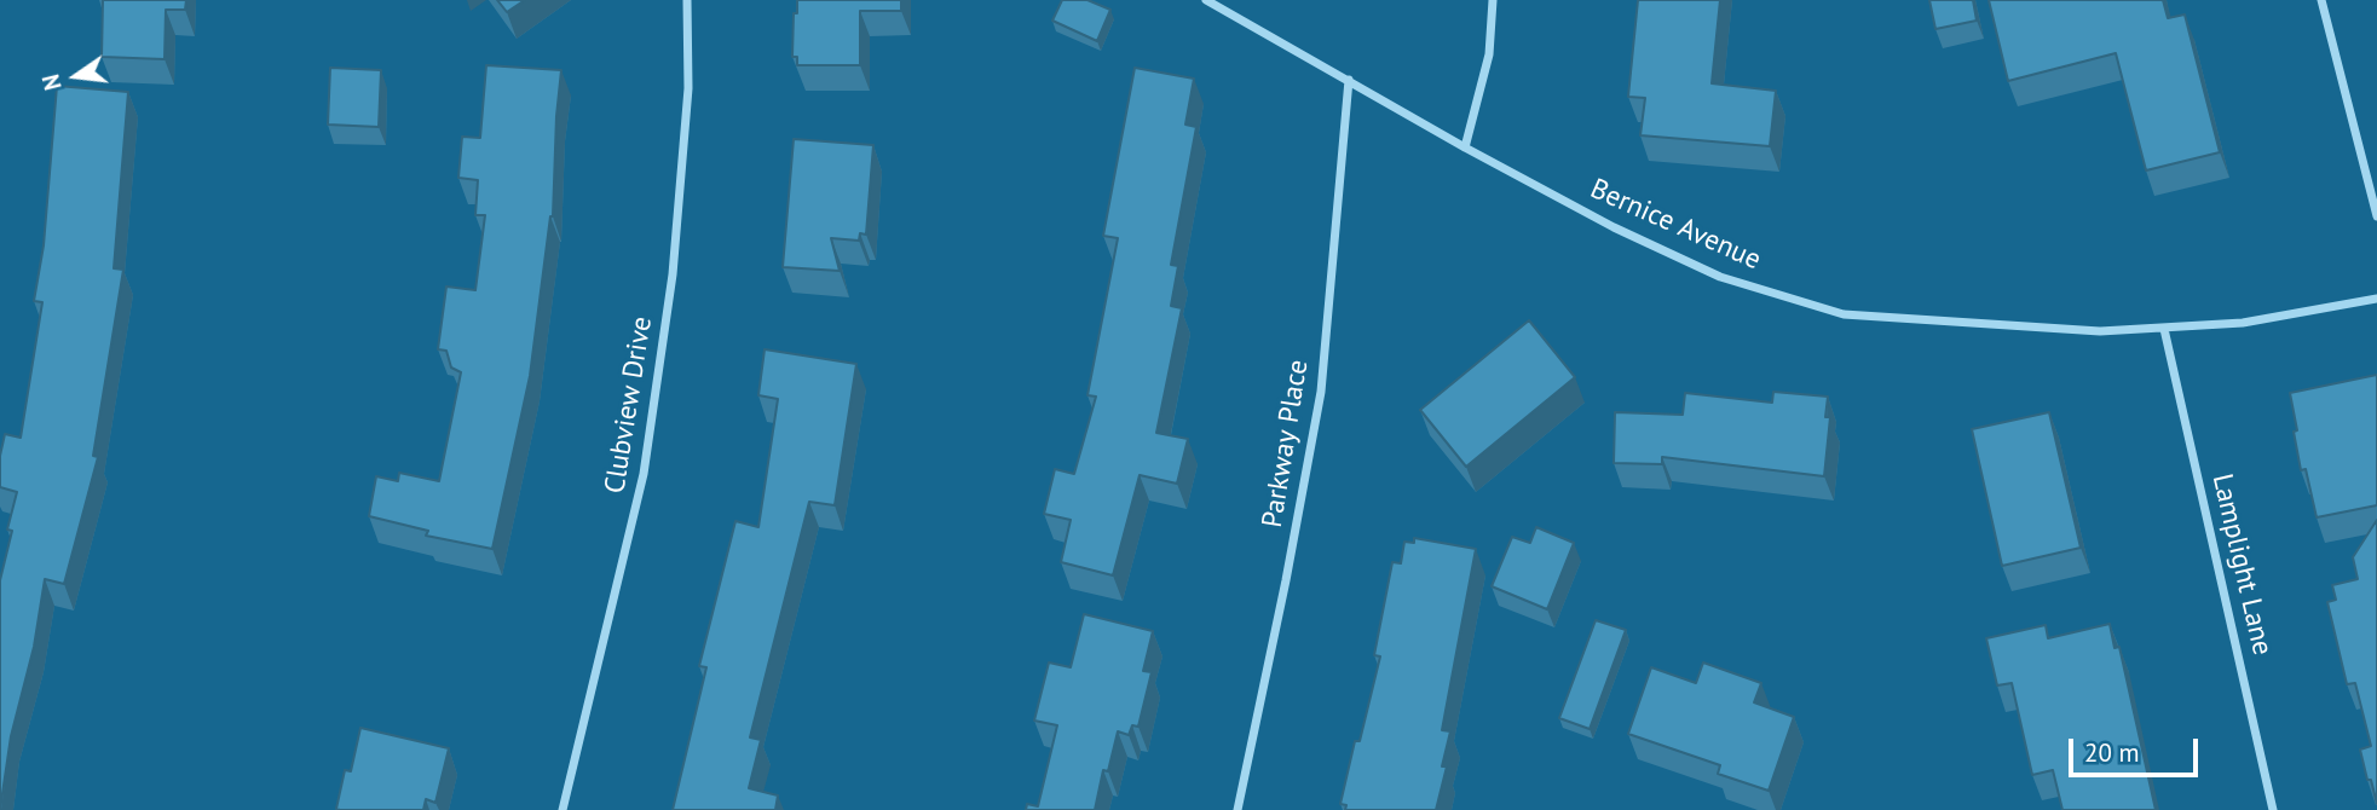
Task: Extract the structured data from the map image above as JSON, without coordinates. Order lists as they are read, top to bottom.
{
  "streets": {
    "street": [
      "Bernice Avenue",
      "Clubview Drive",
      "Parkway Place",
      "Lamplight Lane"
    ]
  },
  "crossings": [
    ["Bernice Avenue", "Parkway Place"],
    ["Bernice Avenue", "Lamplight Lane"]
  ],
  "scale_bar": "20 m",
  "north": "left"
}
